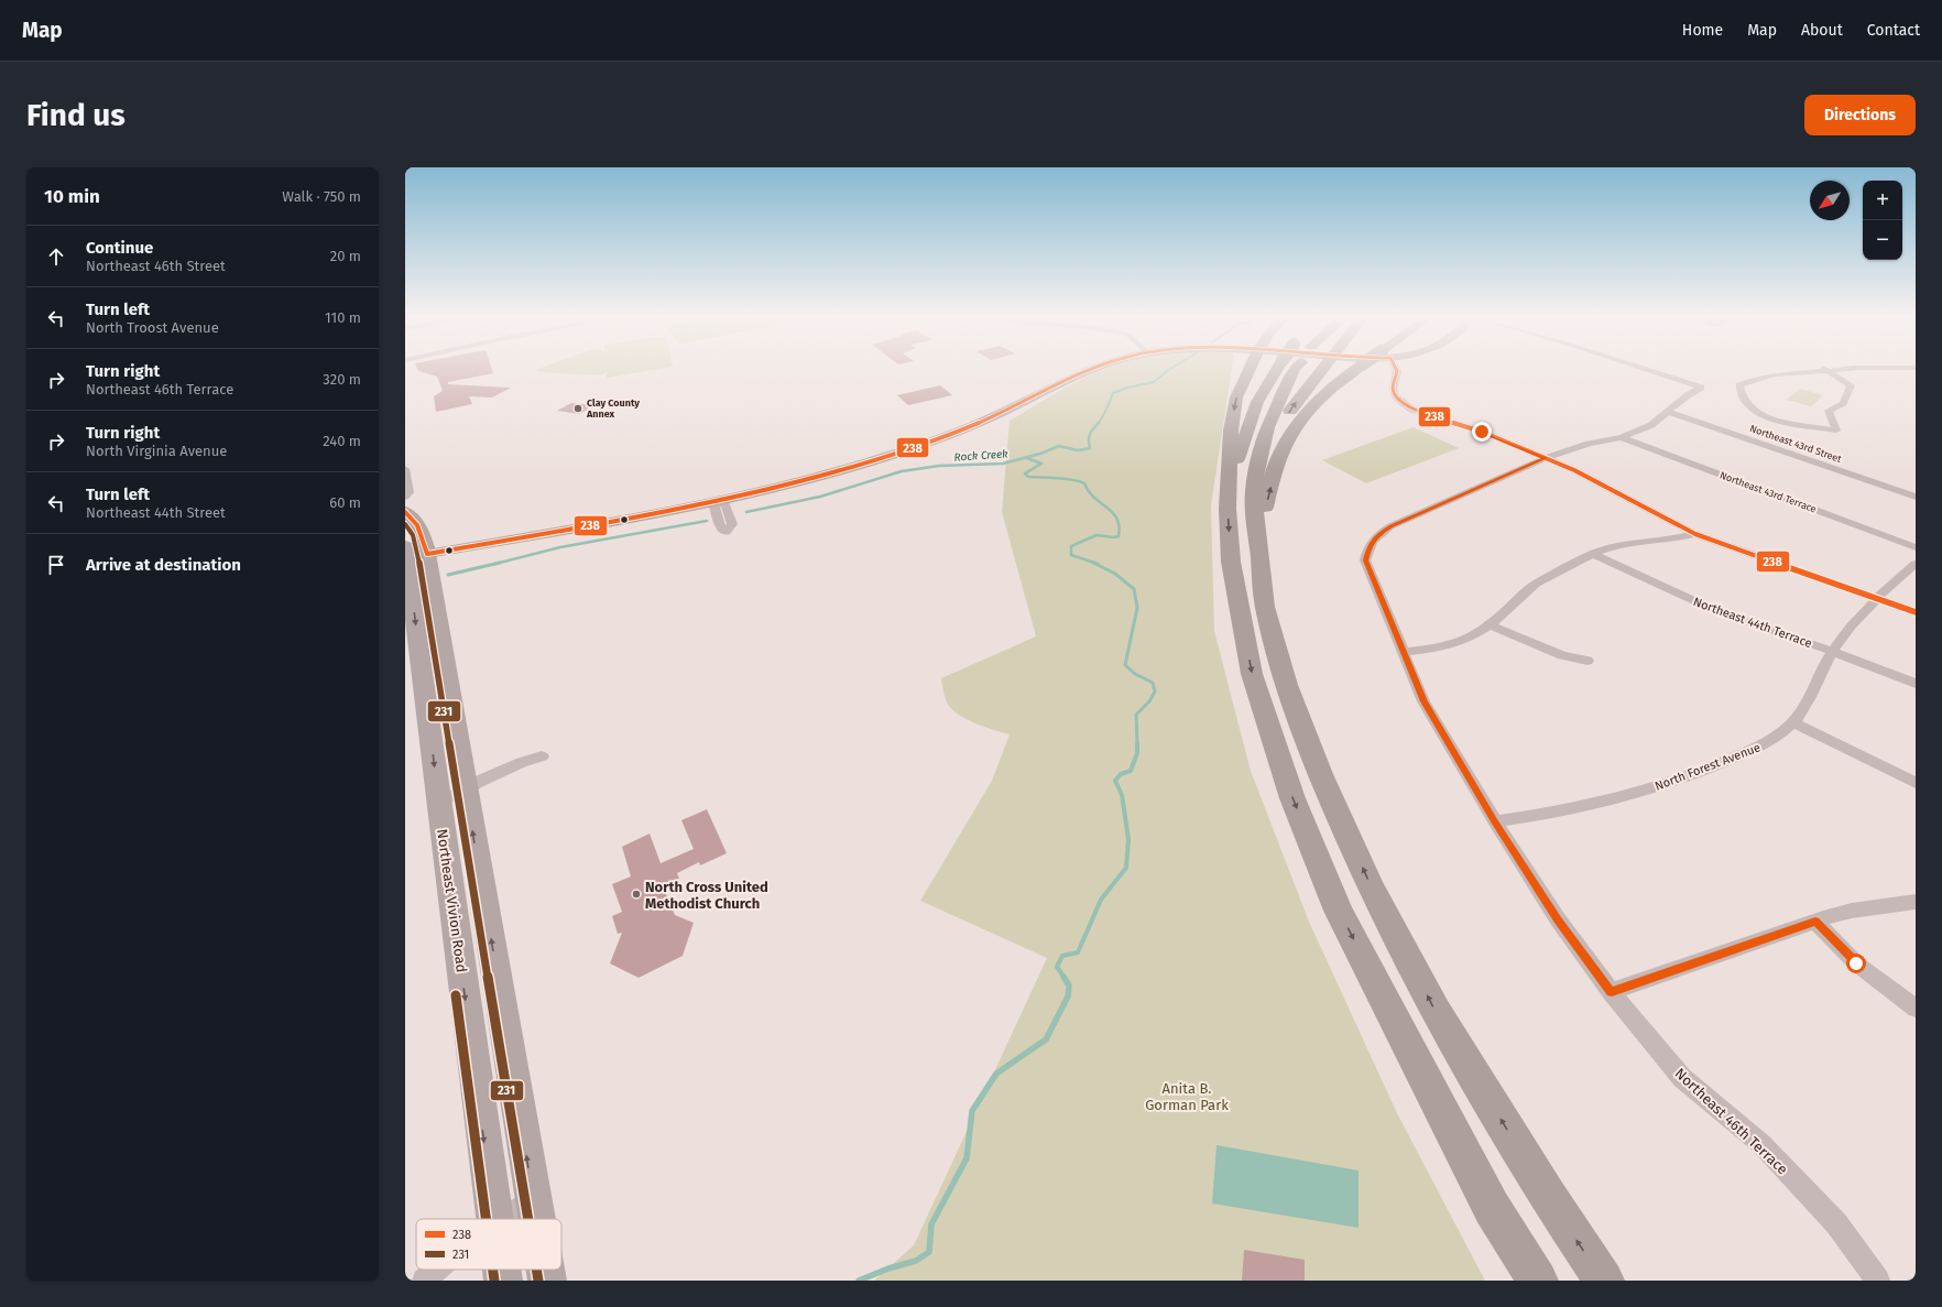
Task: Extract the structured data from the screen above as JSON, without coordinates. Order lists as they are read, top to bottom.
{
  "streets": {
    "main road": ["Northeast Vivion Road"],
    "street": [
      "Northeast 43rd Street",
      "Northeast 43rd Terrace",
      "Northeast 44th Terrace",
      "North Forest Avenue",
      "Northeast 46th Terrace"
    ]
  },
  "crossings": [
    ["Northeast 44th Terrace", "North Forest Avenue"],
    ["North Forest Avenue", "Northeast 46th Terrace"]
  ],
  "water": ["Rock Creek"],
  "parks": ["Anita B. Gorman Park"],
  "places": ["Clay County Annex", "North Cross United Methodist Church"],
  "lines": ["transit line 238", "transit line 231"],
  "legend": ["238", "231"],
  "north": "bottom left",
  "page": {
    "header": "Map",
    "nav": [
      "Home",
      "Map",
      "About",
      "Contact"
    ],
    "buttons": "Directions",
    "title": "Find us",
    "heading": ["10 min", "Walk · 750 m"],
    "map_buttons": ["+", "−"],
    "list": [
      ["Continue", "Northeast 46th Street", "20 m"],
      ["Turn left", "North Troost Avenue", "110 m"],
      ["Turn right", "Northeast 46th Terrace", "320 m"],
      ["Turn right", "North Virginia Avenue", "240 m"],
      ["Turn left", "Northeast 44th Street", "60 m"],
      "Arrive at destination"
    ]
  }
}
